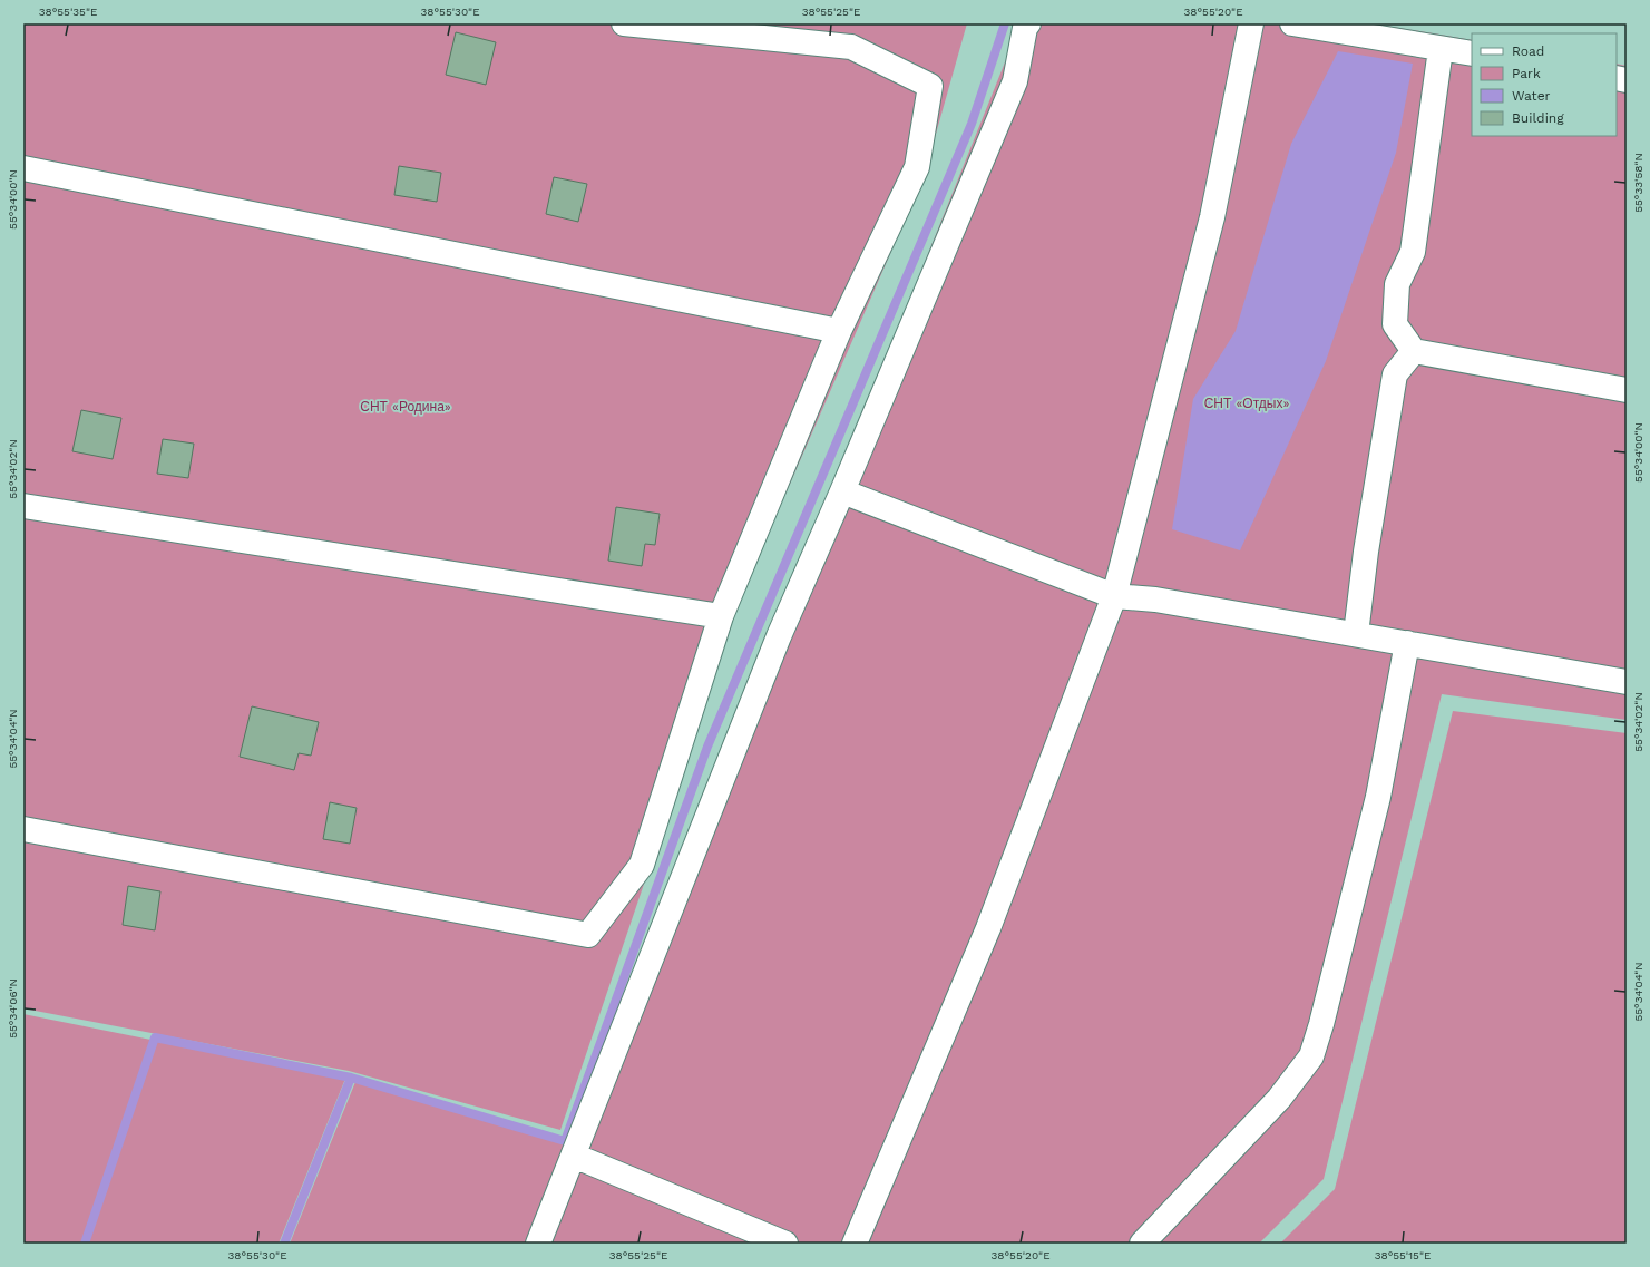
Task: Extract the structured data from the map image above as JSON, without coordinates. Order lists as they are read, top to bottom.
{
  "parks": ["СНТ «Отдых»", "СНТ «Родина»"],
  "legend": [
    "Road",
    "Park",
    "Water",
    "Building"
  ],
  "coordinates": [
    "38°55'35\"E",
    "38°55'30\"E",
    "38°55'25\"E",
    "38°55'20\"E",
    "55°33'58\"N",
    "55°34'00\"N",
    "55°34'02\"N",
    "55°34'04\"N",
    "55°34'06\"N",
    "38°55'15\"E"
  ]
}
